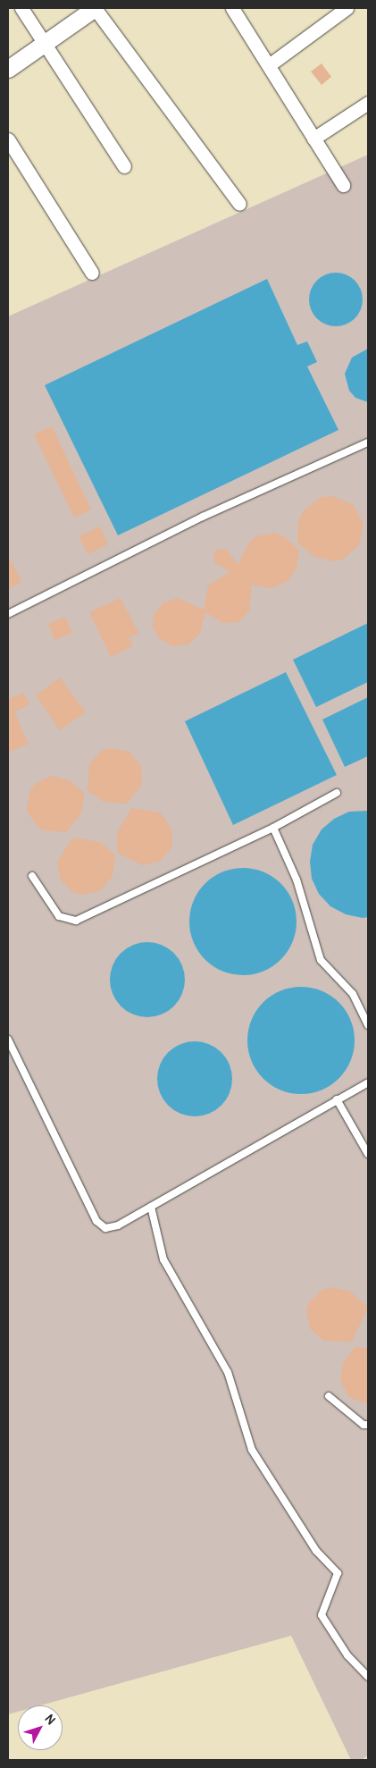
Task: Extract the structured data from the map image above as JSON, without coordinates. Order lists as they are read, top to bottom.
{
  "north": "top right"
}
